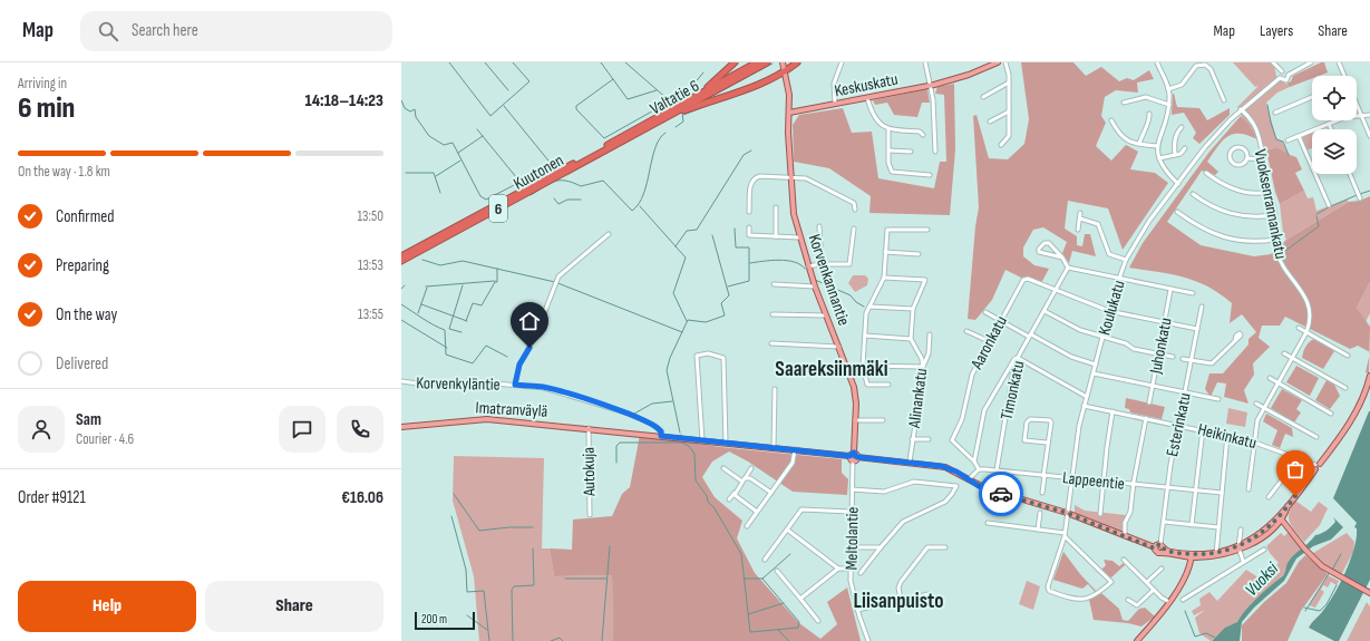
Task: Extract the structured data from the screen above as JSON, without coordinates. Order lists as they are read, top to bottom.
{
  "streets": {
    "highway": ["Valtatie 6", "Kuutonen", "6"],
    "main road": ["Keskuskatu", "Korvenkannantie", "Imatranväylä"],
    "street": [
      "Vuoksenrannankatu",
      "Koulukatu",
      "Aaronkatu",
      "Juhonkatu",
      "Korvenkyläntie",
      "Timonkatu",
      "Alinankatu",
      "Esterinkatu",
      "Heikinkatu",
      "Autokuja",
      "Lappeentie",
      "Meltolantie"
    ]
  },
  "crossings": [
    ["Keskuskatu", "Korvenkannantie"],
    ["Valtatie 6", "Kuutonen"],
    ["Vuoksenrannankatu", "Koulukatu"],
    ["Vuoksenrannankatu", "Heikinkatu"],
    ["Korvenkannantie", "Imatranväylä"],
    ["Koulukatu", "Heikinkatu"],
    ["Koulukatu", "Lappeentie"],
    ["Aaronkatu", "Timonkatu"],
    ["Korvenkyläntie", "Imatranväylä"],
    ["Timonkatu", "Lappeentie"],
    ["Imatranväylä", "Autokuja"],
    ["Esterinkatu", "Heikinkatu"],
    ["Esterinkatu", "Lappeentie"]
  ],
  "districts": ["Saareksiinmäki", "Liisanpuisto"],
  "water": ["Vuoksi"],
  "scale_bar": "200 m",
  "page": {
    "header": "Map",
    "search": "Search here",
    "nav": ["Map", "Layers", "Share"],
    "heading": ["6 min", "Arriving in", "14:18–14:23"],
    "panel": [
      "Sam",
      "Courier · 4.6",
      "Order #9121",
      "€16.06"
    ],
    "bar": "On the way · 1.8 km",
    "list": [
      ["Confirmed", "13:50"],
      ["Preparing", "13:53"],
      ["On the way", "13:55"],
      "Delivered"
    ],
    "buttons": ["Help", "Share"],
    "scale": "200 m"
  }
}
